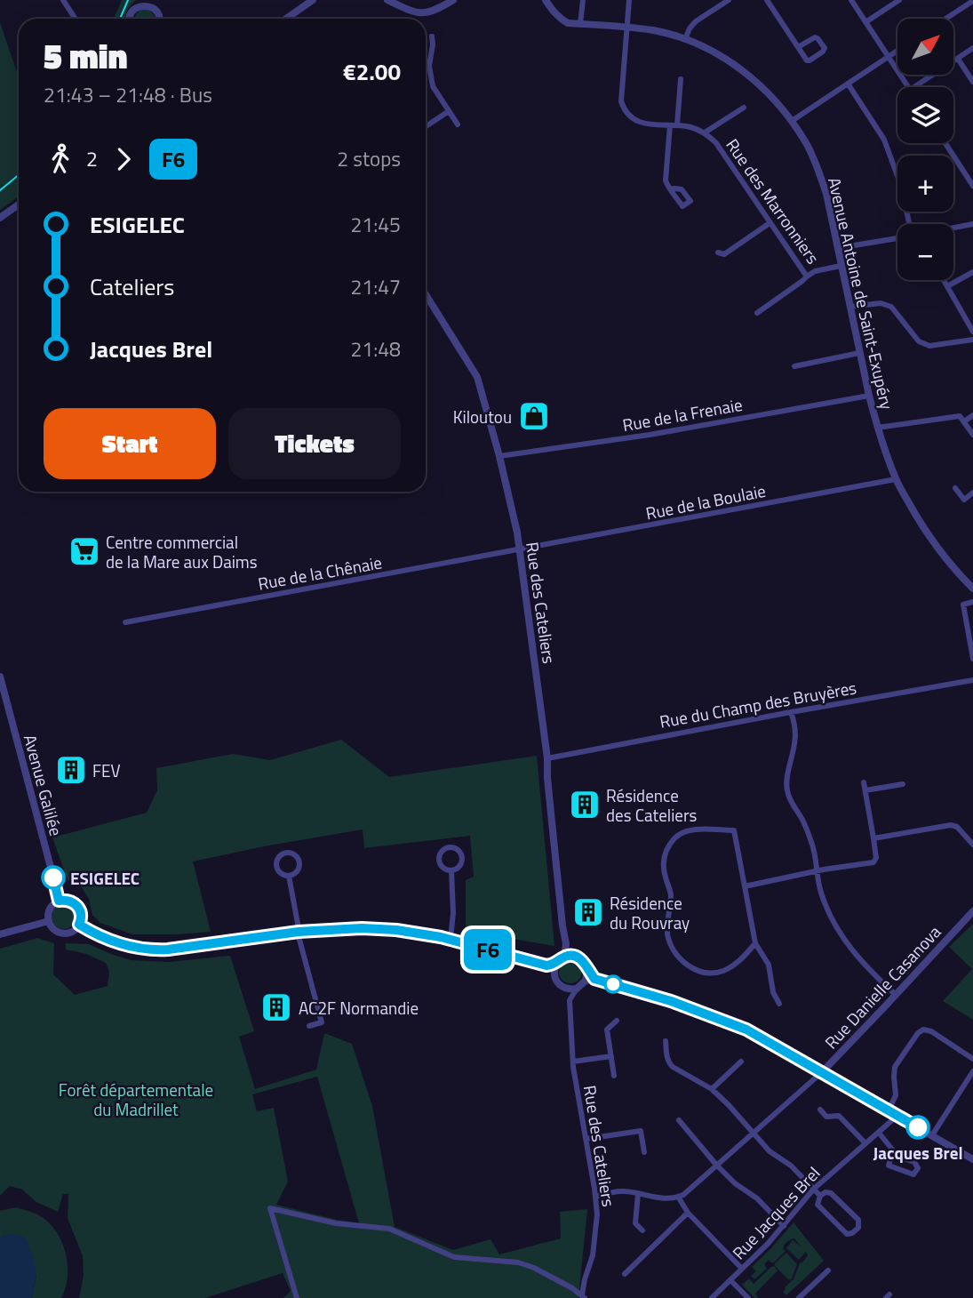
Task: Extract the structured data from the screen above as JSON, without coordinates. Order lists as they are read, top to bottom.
{
  "streets": {
    "street": [
      "Rue des Marronniers",
      "Avenue Antoine de Saint-Exupéry",
      "Rue de la Frenaie",
      "Rue de la Boulaie",
      "Rue de la Chênaie",
      "Rue des Cateliers",
      "Rue du Champ des Bruyères",
      "Avenue Galilée",
      "Rue Danielle Casanova",
      "Rue Jacques Brel"
    ]
  },
  "crossings": [
    ["Rue des Marronniers", "Avenue Antoine de Saint-Exupéry"],
    ["Avenue Antoine de Saint-Exupéry", "Rue de la Frenaie"],
    ["Avenue Antoine de Saint-Exupéry", "Rue de la Boulaie"],
    ["Rue de la Frenaie", "Rue des Cateliers"],
    ["Rue de la Boulaie", "Rue de la Chênaie"],
    ["Rue de la Boulaie", "Rue des Cateliers"],
    ["Rue de la Chênaie", "Rue des Cateliers"],
    ["Rue des Cateliers", "Rue du Champ des Bruyères"]
  ],
  "parks": ["Forêt départementale du Madrillet"],
  "places": {
    "shop": ["Kiloutou"],
    "supermarket": ["Centre commercial de la Mare aux Daims"],
    "building": [
      "FEV",
      "Résidence des Cateliers",
      "Résidence du Rouvray",
      "AC2F Normandie"
    ],
    "other": ["ESIGELEC", "Jacques Brel"]
  },
  "lines": ["bus line F6"],
  "north": "top right",
  "page": {
    "on_map": "F6",
    "map_buttons": ["+", "−"],
    "heading": ["5 min", "21:43 – 21:48 · Bus", "€2.00"],
    "legs": ["2", "F6", "2 stops"],
    "list": [
      {
        "name": "ESIGELEC",
        "value": "21:45"
      },
      {
        "name": "Cateliers",
        "value": "21:47"
      },
      {
        "name": "Jacques Brel",
        "value": "21:48"
      }
    ],
    "buttons": ["Start", "Tickets"]
  }
}
